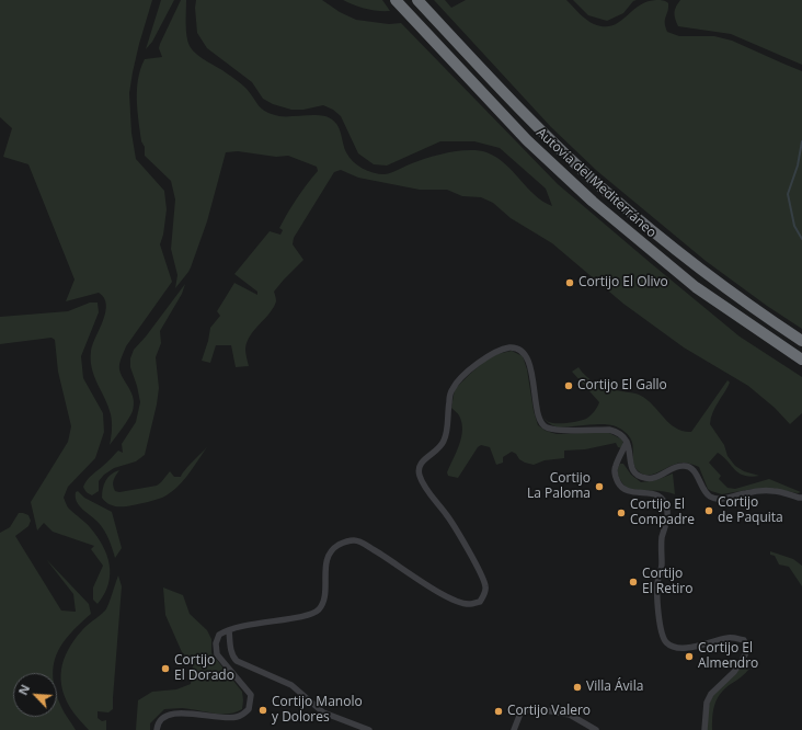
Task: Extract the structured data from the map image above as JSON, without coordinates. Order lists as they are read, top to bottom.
{
  "streets": {
    "highway": ["Autovía del Mediterráneo"]
  },
  "places": [
    "Cortijo El Olivo",
    "Cortijo El Gallo",
    "Cortijo La Paloma",
    "Cortijo de Paquita",
    "Cortijo El Compadre",
    "Cortijo El Retiro",
    "Cortijo El Almendro",
    "Cortijo El Dorado",
    "Villa Ávila",
    "Cortijo Manolo y Dolores",
    "Cortijo Valero"
  ],
  "north": "top left"
}
